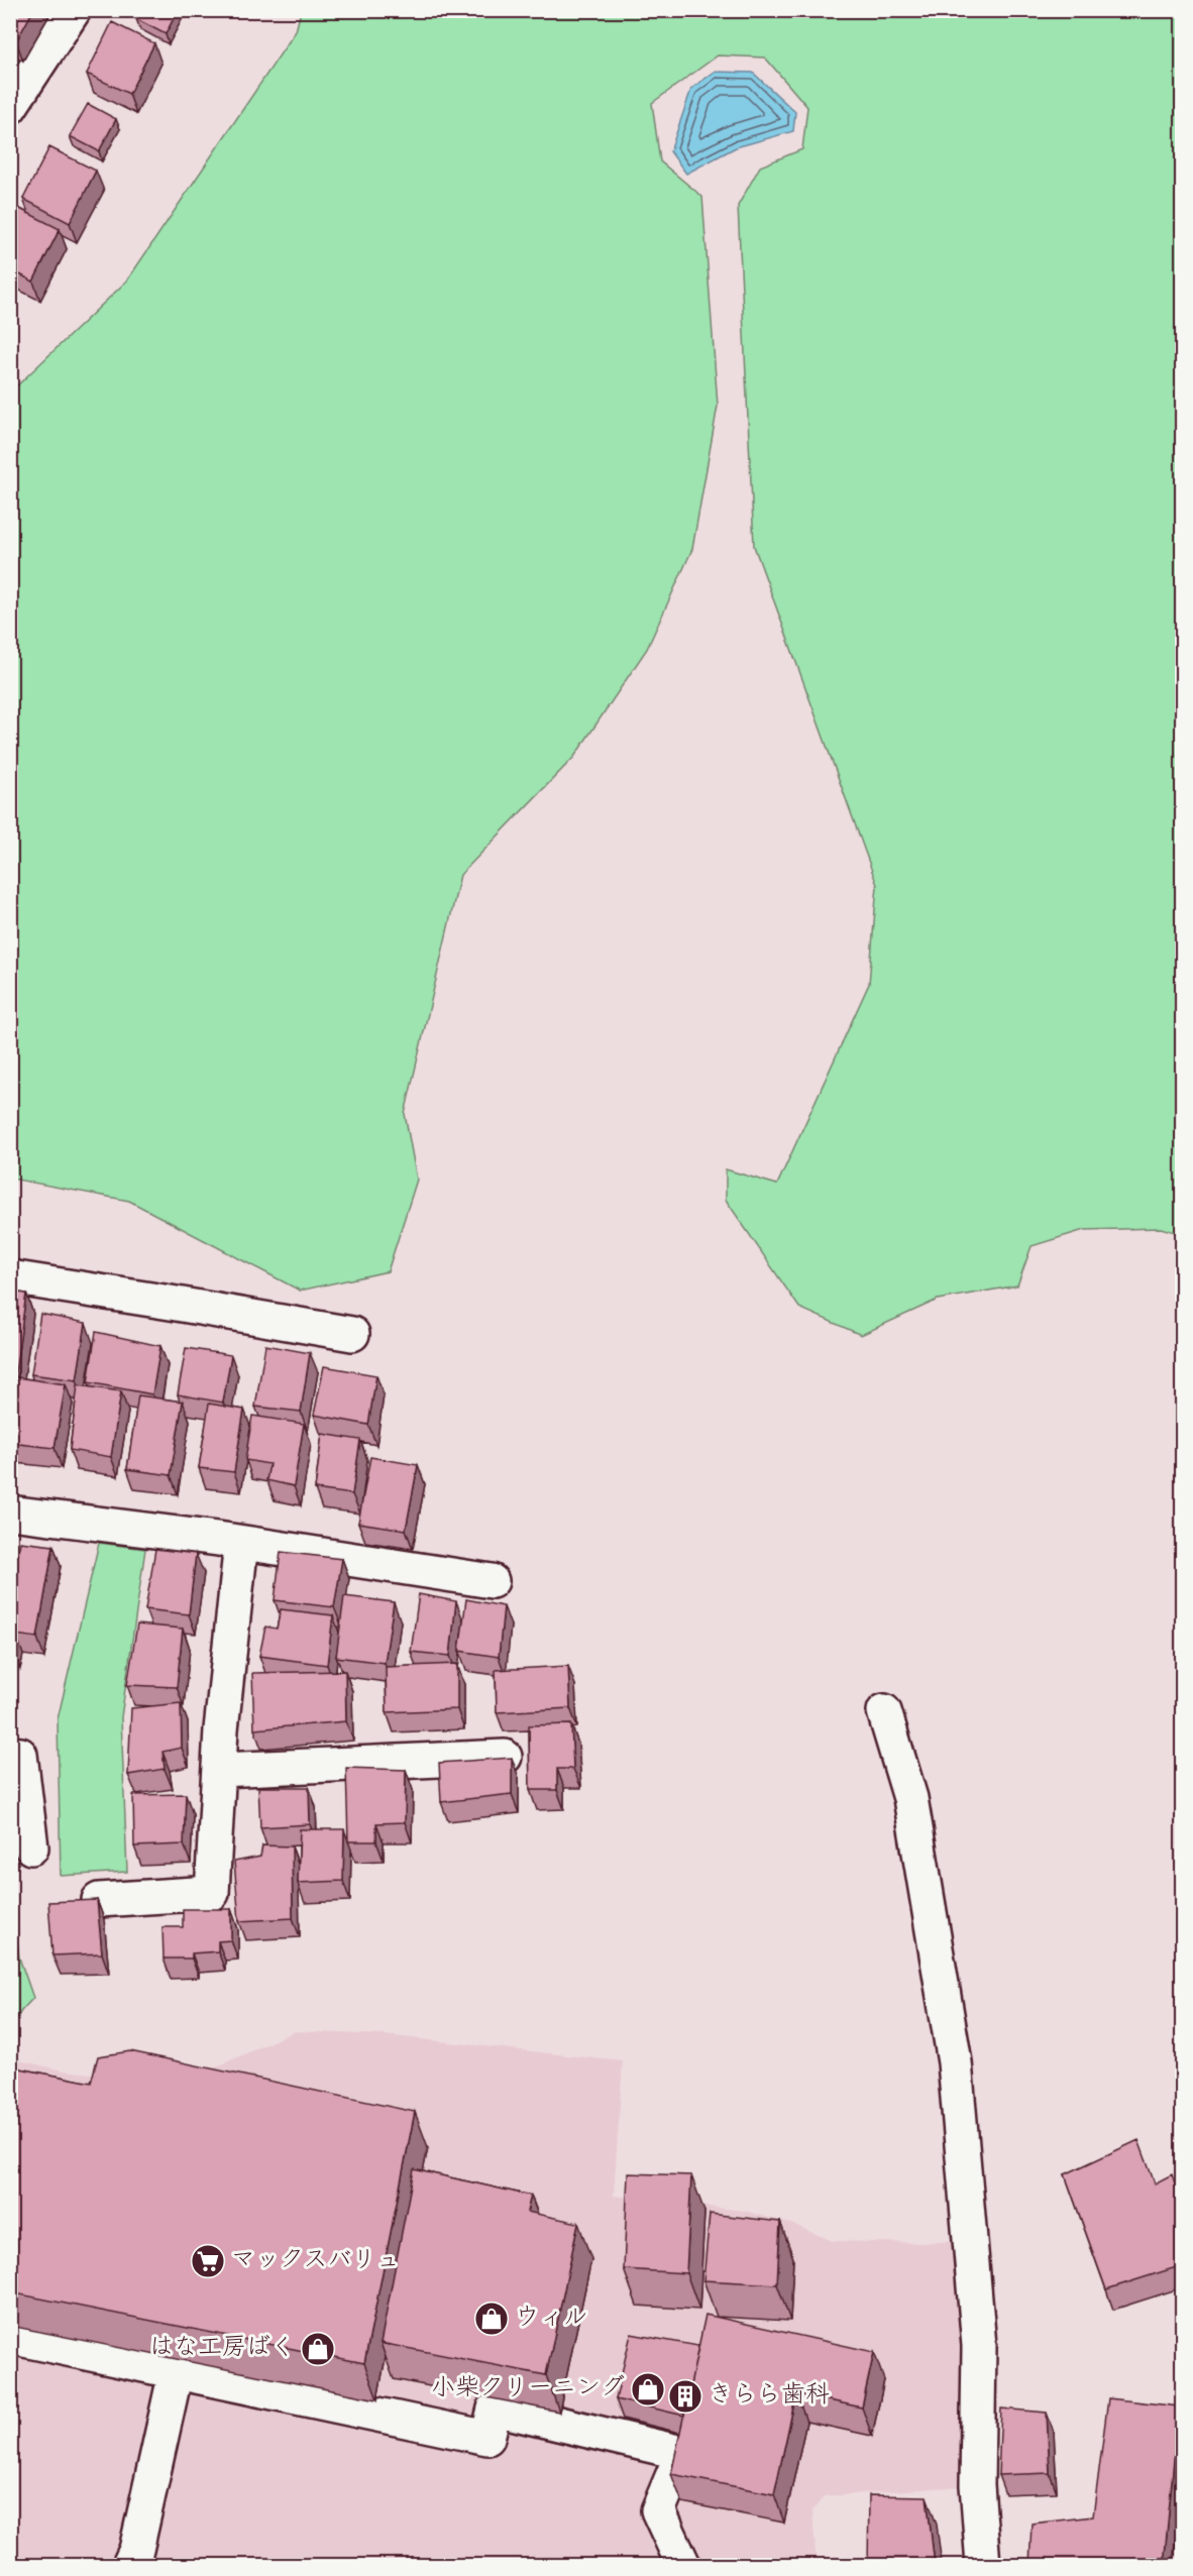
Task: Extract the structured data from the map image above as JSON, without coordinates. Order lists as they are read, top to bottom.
{
  "places": {
    "supermarket": ["マックスバリュ"],
    "shop": ["ウィル", "はな工房ばく", "小柴クリーニング"],
    "building": ["きらら歯科"]
  }
}
